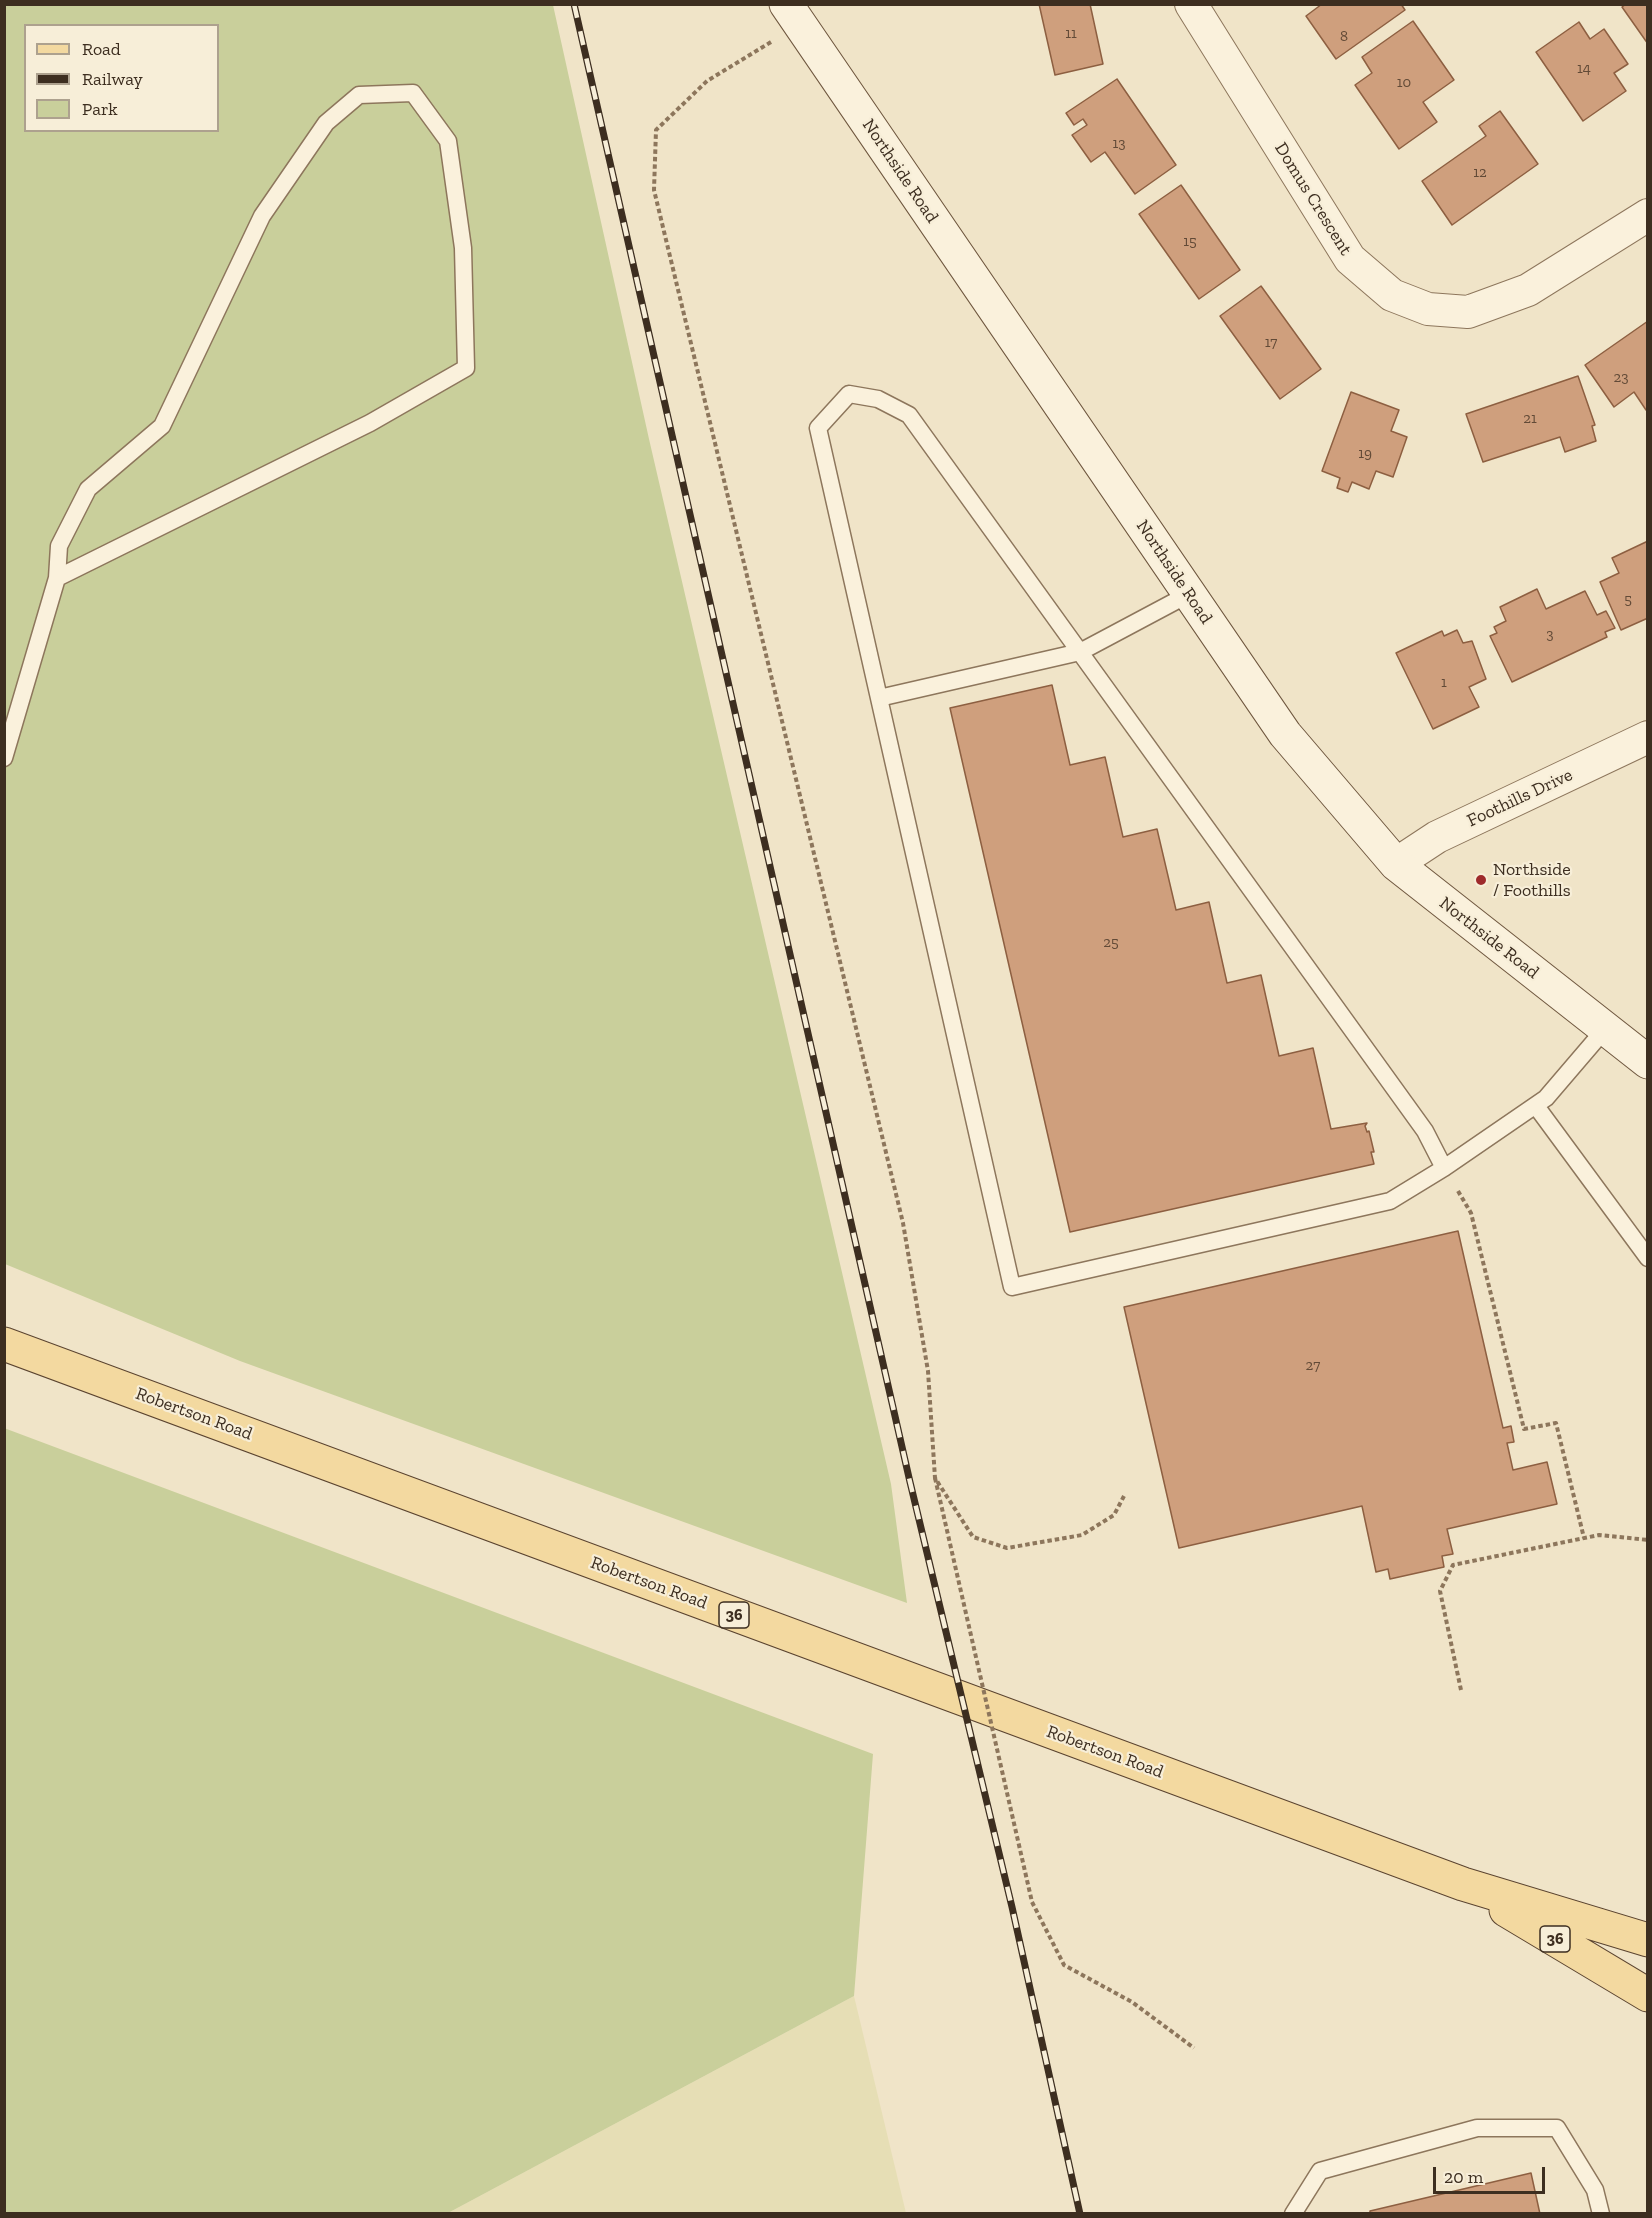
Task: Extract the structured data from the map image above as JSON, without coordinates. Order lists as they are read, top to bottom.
{
  "streets": {
    "main road": ["Robertson Road", "36"],
    "street": ["Northside Road", "Domus Crescent", "Foothills Drive"]
  },
  "crossings": [
    ["Northside Road", "Foothills Drive"]
  ],
  "places": ["Northside / Foothills"],
  "house_numbers": [
    "11",
    "8",
    "14",
    "10",
    "13",
    "12",
    "15",
    "17",
    "23",
    "21",
    "19",
    "5",
    "3",
    "1",
    "25",
    "27"
  ],
  "legend": ["Road", "Railway", "Park"],
  "scale_bar": "20 m"
}
